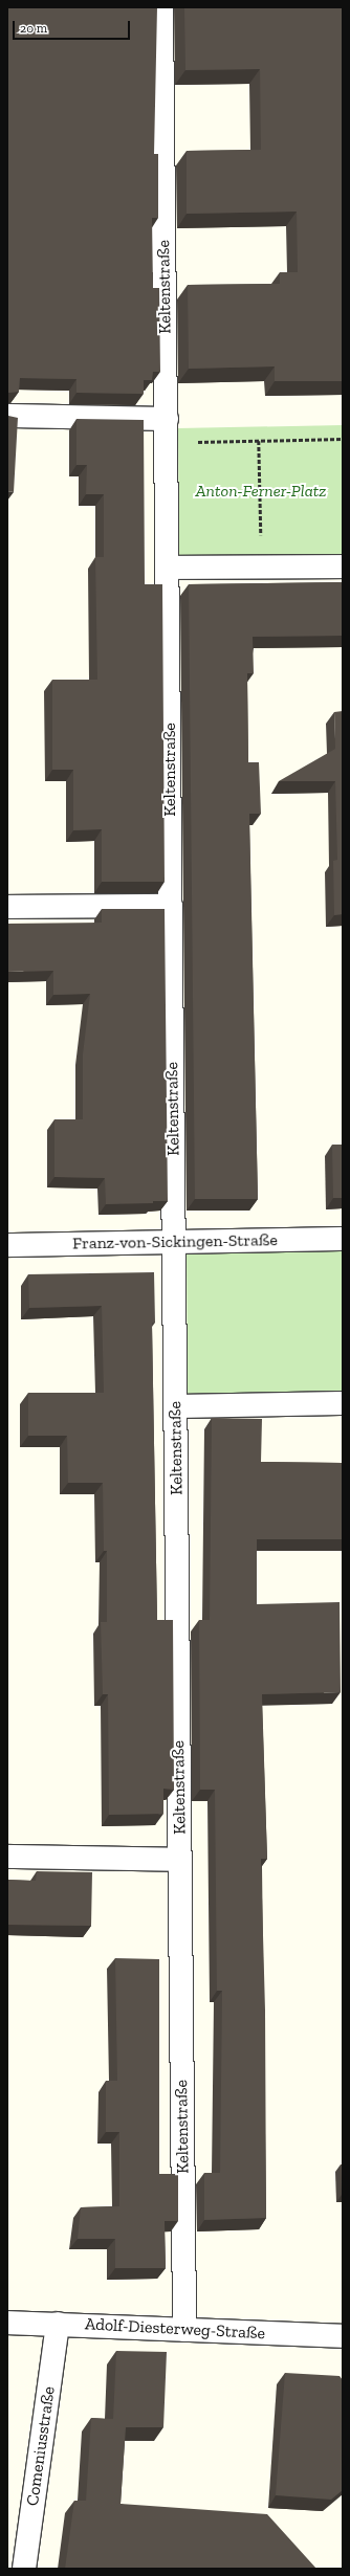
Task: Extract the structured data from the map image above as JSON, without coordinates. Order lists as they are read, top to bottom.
{
  "streets": {
    "street": [
      "Keltenstraße",
      "Franz-von-Sickingen-Straße",
      "Adolf-Diesterweg-Straße",
      "Comeniusstraße"
    ]
  },
  "crossings": [
    ["Keltenstraße", "Franz-von-Sickingen-Straße"],
    ["Keltenstraße", "Adolf-Diesterweg-Straße"],
    ["Adolf-Diesterweg-Straße", "Comeniusstraße"]
  ],
  "parks": ["Anton-Ferner-Platz"],
  "scale_bar": "20 m"
}
